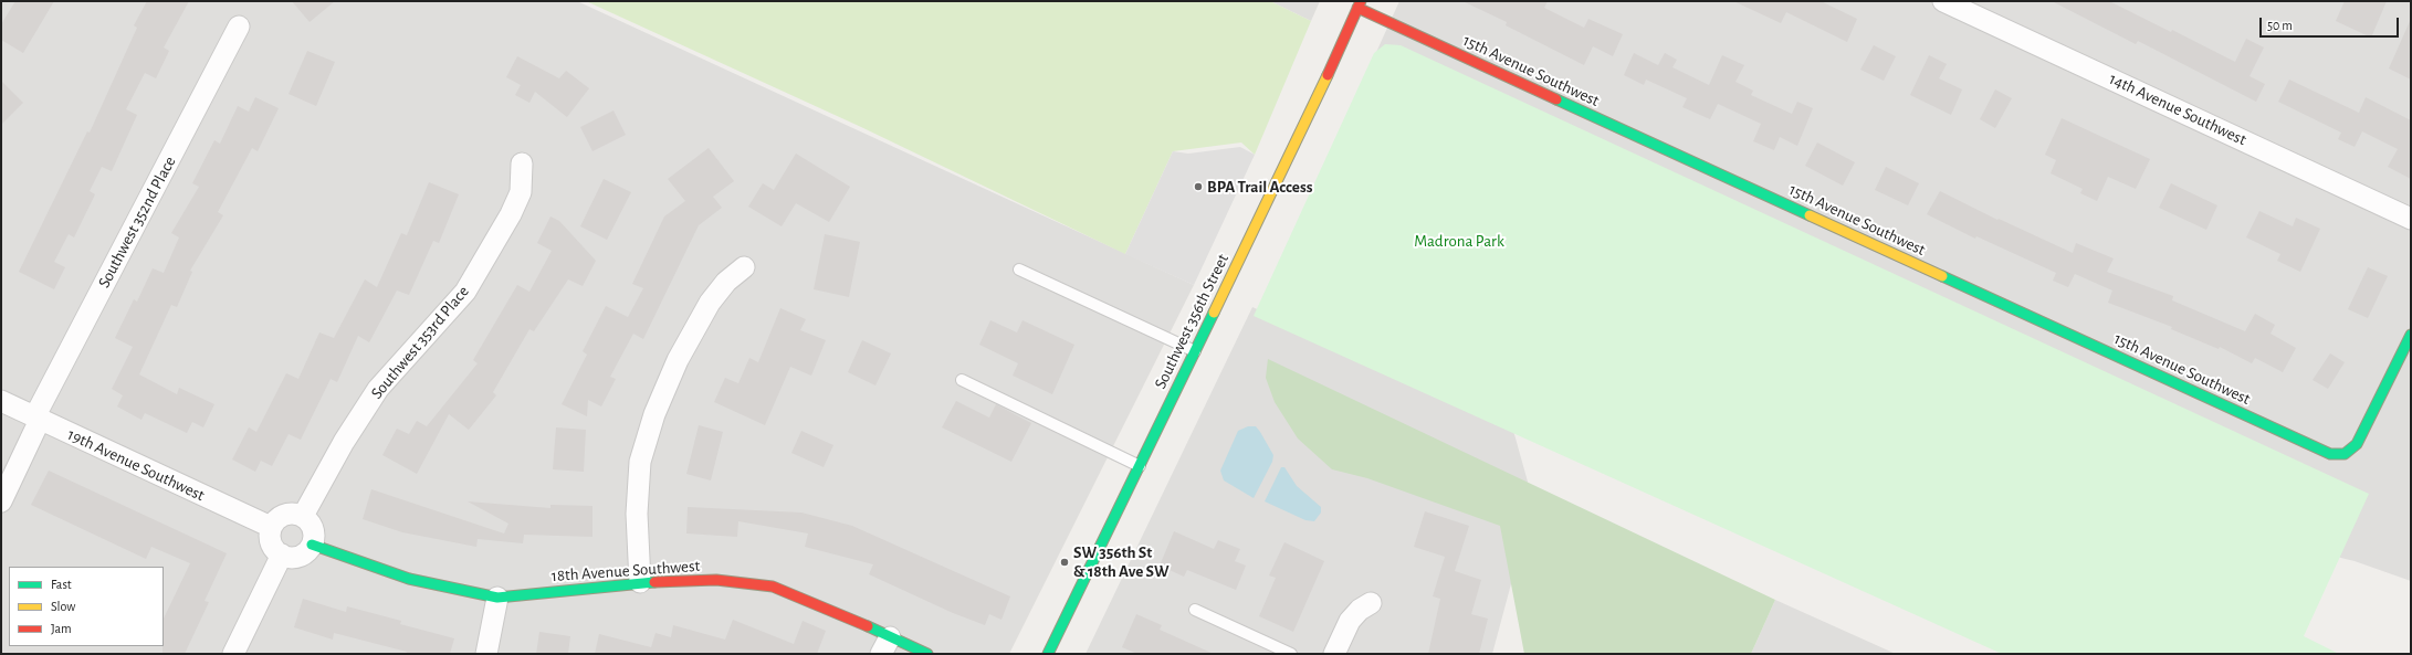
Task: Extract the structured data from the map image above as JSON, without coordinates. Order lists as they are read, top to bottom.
{
  "streets": {
    "street": [
      "15th Avenue Southwest",
      "14th Avenue Southwest",
      "Southwest 352nd Place",
      "Southwest 356th Street",
      "Southwest 353rd Place",
      "19th Avenue Southwest",
      "18th Avenue Southwest"
    ]
  },
  "crossings": [
    ["15th Avenue Southwest", "Southwest 356th Street"],
    ["Southwest 352nd Place", "19th Avenue Southwest"],
    ["Southwest 353rd Place", "19th Avenue Southwest"]
  ],
  "parks": ["Madrona Park"],
  "places": ["BPA Trail Access", "SW 356th St & 18th Ave SW"],
  "legend": ["Fast", "Slow", "Jam"],
  "scale_bar": "50 m"
}
